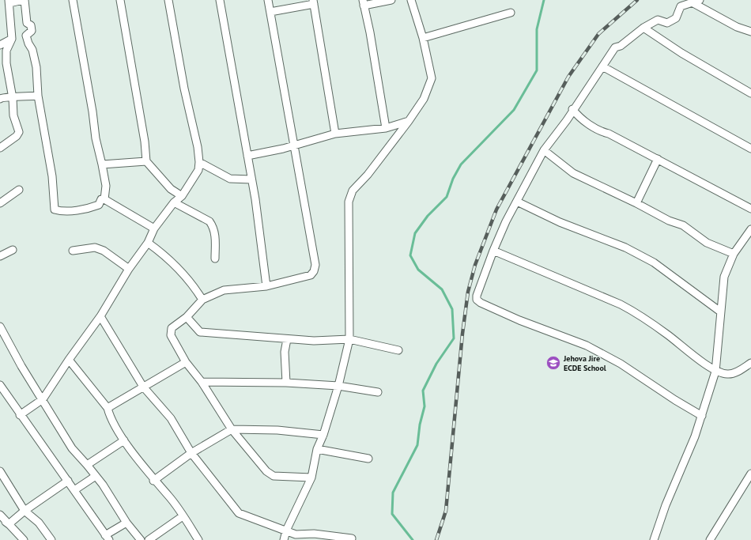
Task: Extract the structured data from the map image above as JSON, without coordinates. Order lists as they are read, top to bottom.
{
  "places": {
    "school or university": ["Jehova Jire ECDE School"]
  }
}
